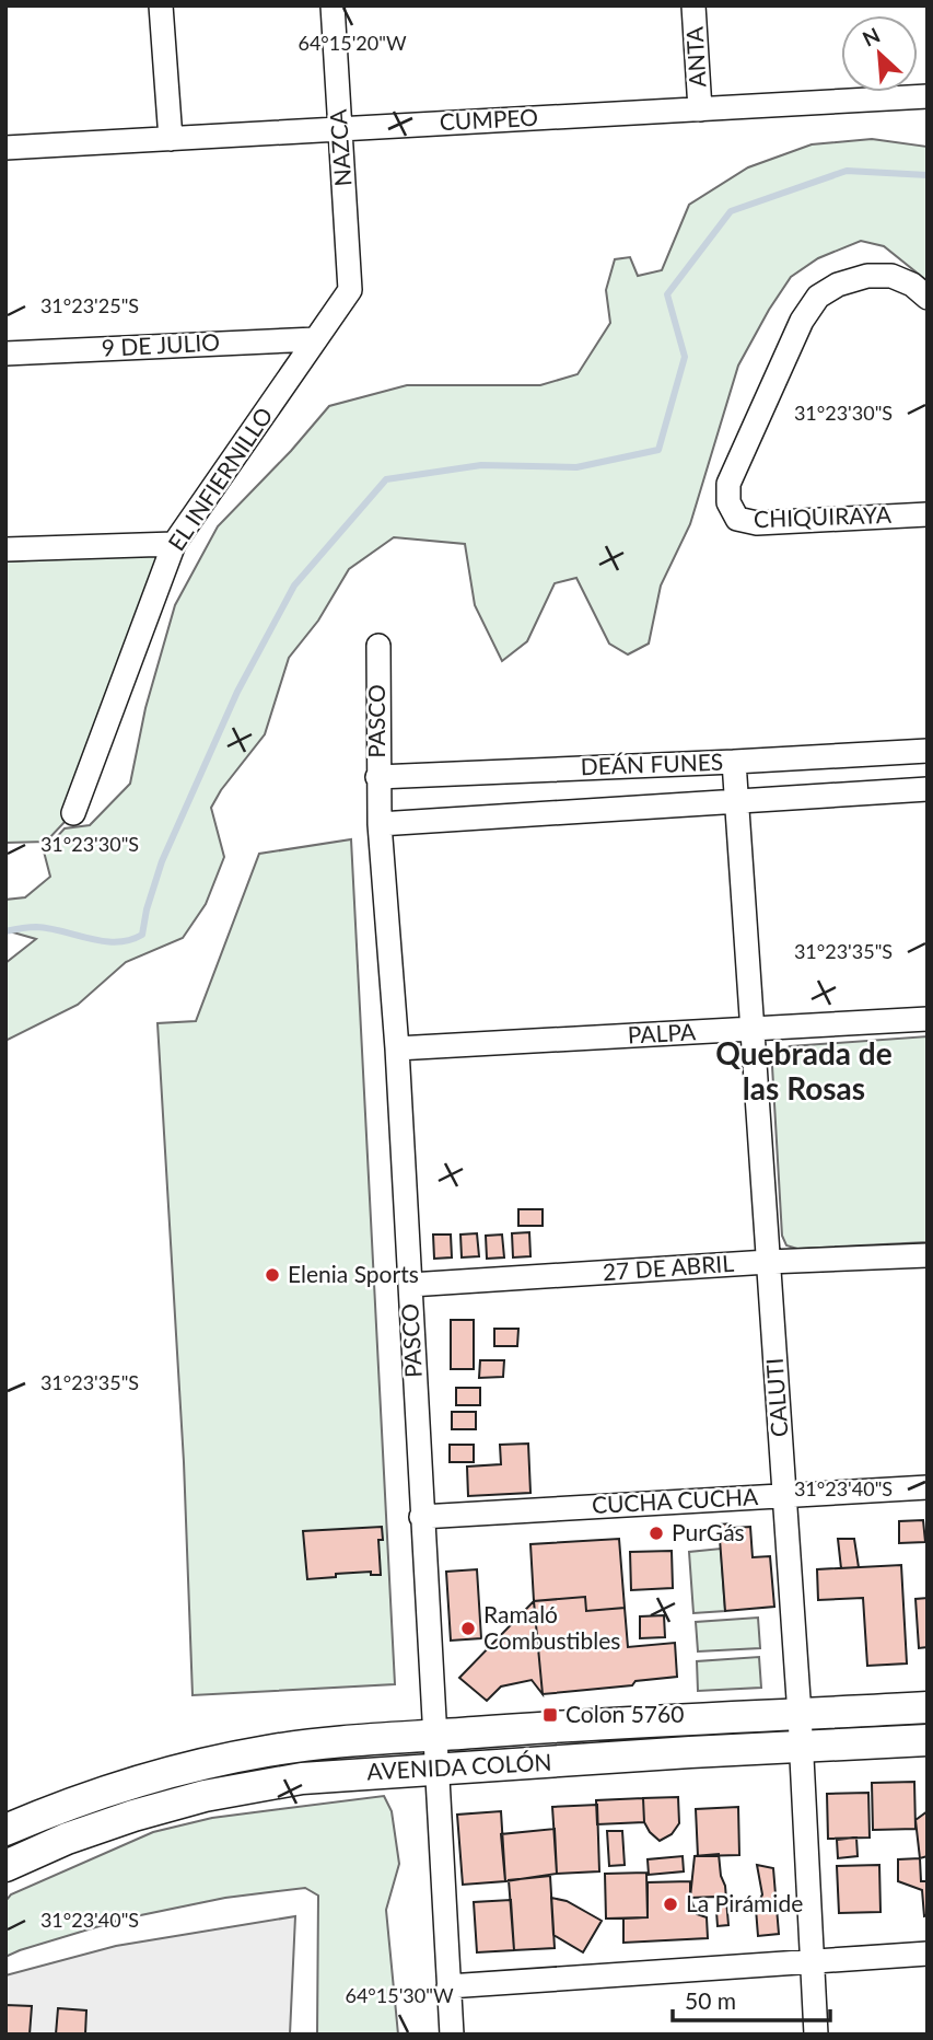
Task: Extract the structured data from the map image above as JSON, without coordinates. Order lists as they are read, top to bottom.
{
  "streets": {
    "main road": ["AVENIDA COLÓN"],
    "street": [
      "ANTA",
      "CUMPEO",
      "NAZCA",
      "9 DE JULIO",
      "EL INFIERNILLO",
      "CHIQUIRAYA",
      "PASCO",
      "DEÁN FUNES",
      "PALPA",
      "27 DE ABRIL",
      "CALUTI",
      "CUCHA CUCHA"
    ]
  },
  "crossings": [
    ["ANTA", "CUMPEO"],
    ["CUMPEO", "NAZCA"],
    ["NAZCA", "EL INFIERNILLO"],
    ["9 DE JULIO", "EL INFIERNILLO"],
    ["PASCO", "DEÁN FUNES"],
    ["PASCO", "PALPA"],
    ["PASCO", "27 DE ABRIL"],
    ["PASCO", "CUCHA CUCHA"],
    ["PASCO", "AVENIDA COLÓN"],
    ["DEÁN FUNES", "CALUTI"],
    ["PALPA", "CALUTI"],
    ["27 DE ABRIL", "CALUTI"],
    ["CALUTI", "CUCHA CUCHA"],
    ["CALUTI", "AVENIDA COLÓN"]
  ],
  "districts": ["Quebrada de las Rosas"],
  "places": {
    "other": [
      "Elenia Sports",
      "PurGás",
      "Ramaló Combustibles",
      "La Pirámide"
    ],
    "transit": ["Colon 5760"]
  },
  "scale_bar": "50 m",
  "north": "top left",
  "coordinates": [
    "64°15'20\"W",
    "31°23'25\"S",
    "31°23'30\"S",
    "31°23'35\"S",
    "31°23'40\"S",
    "64°15'30\"W"
  ]
}
